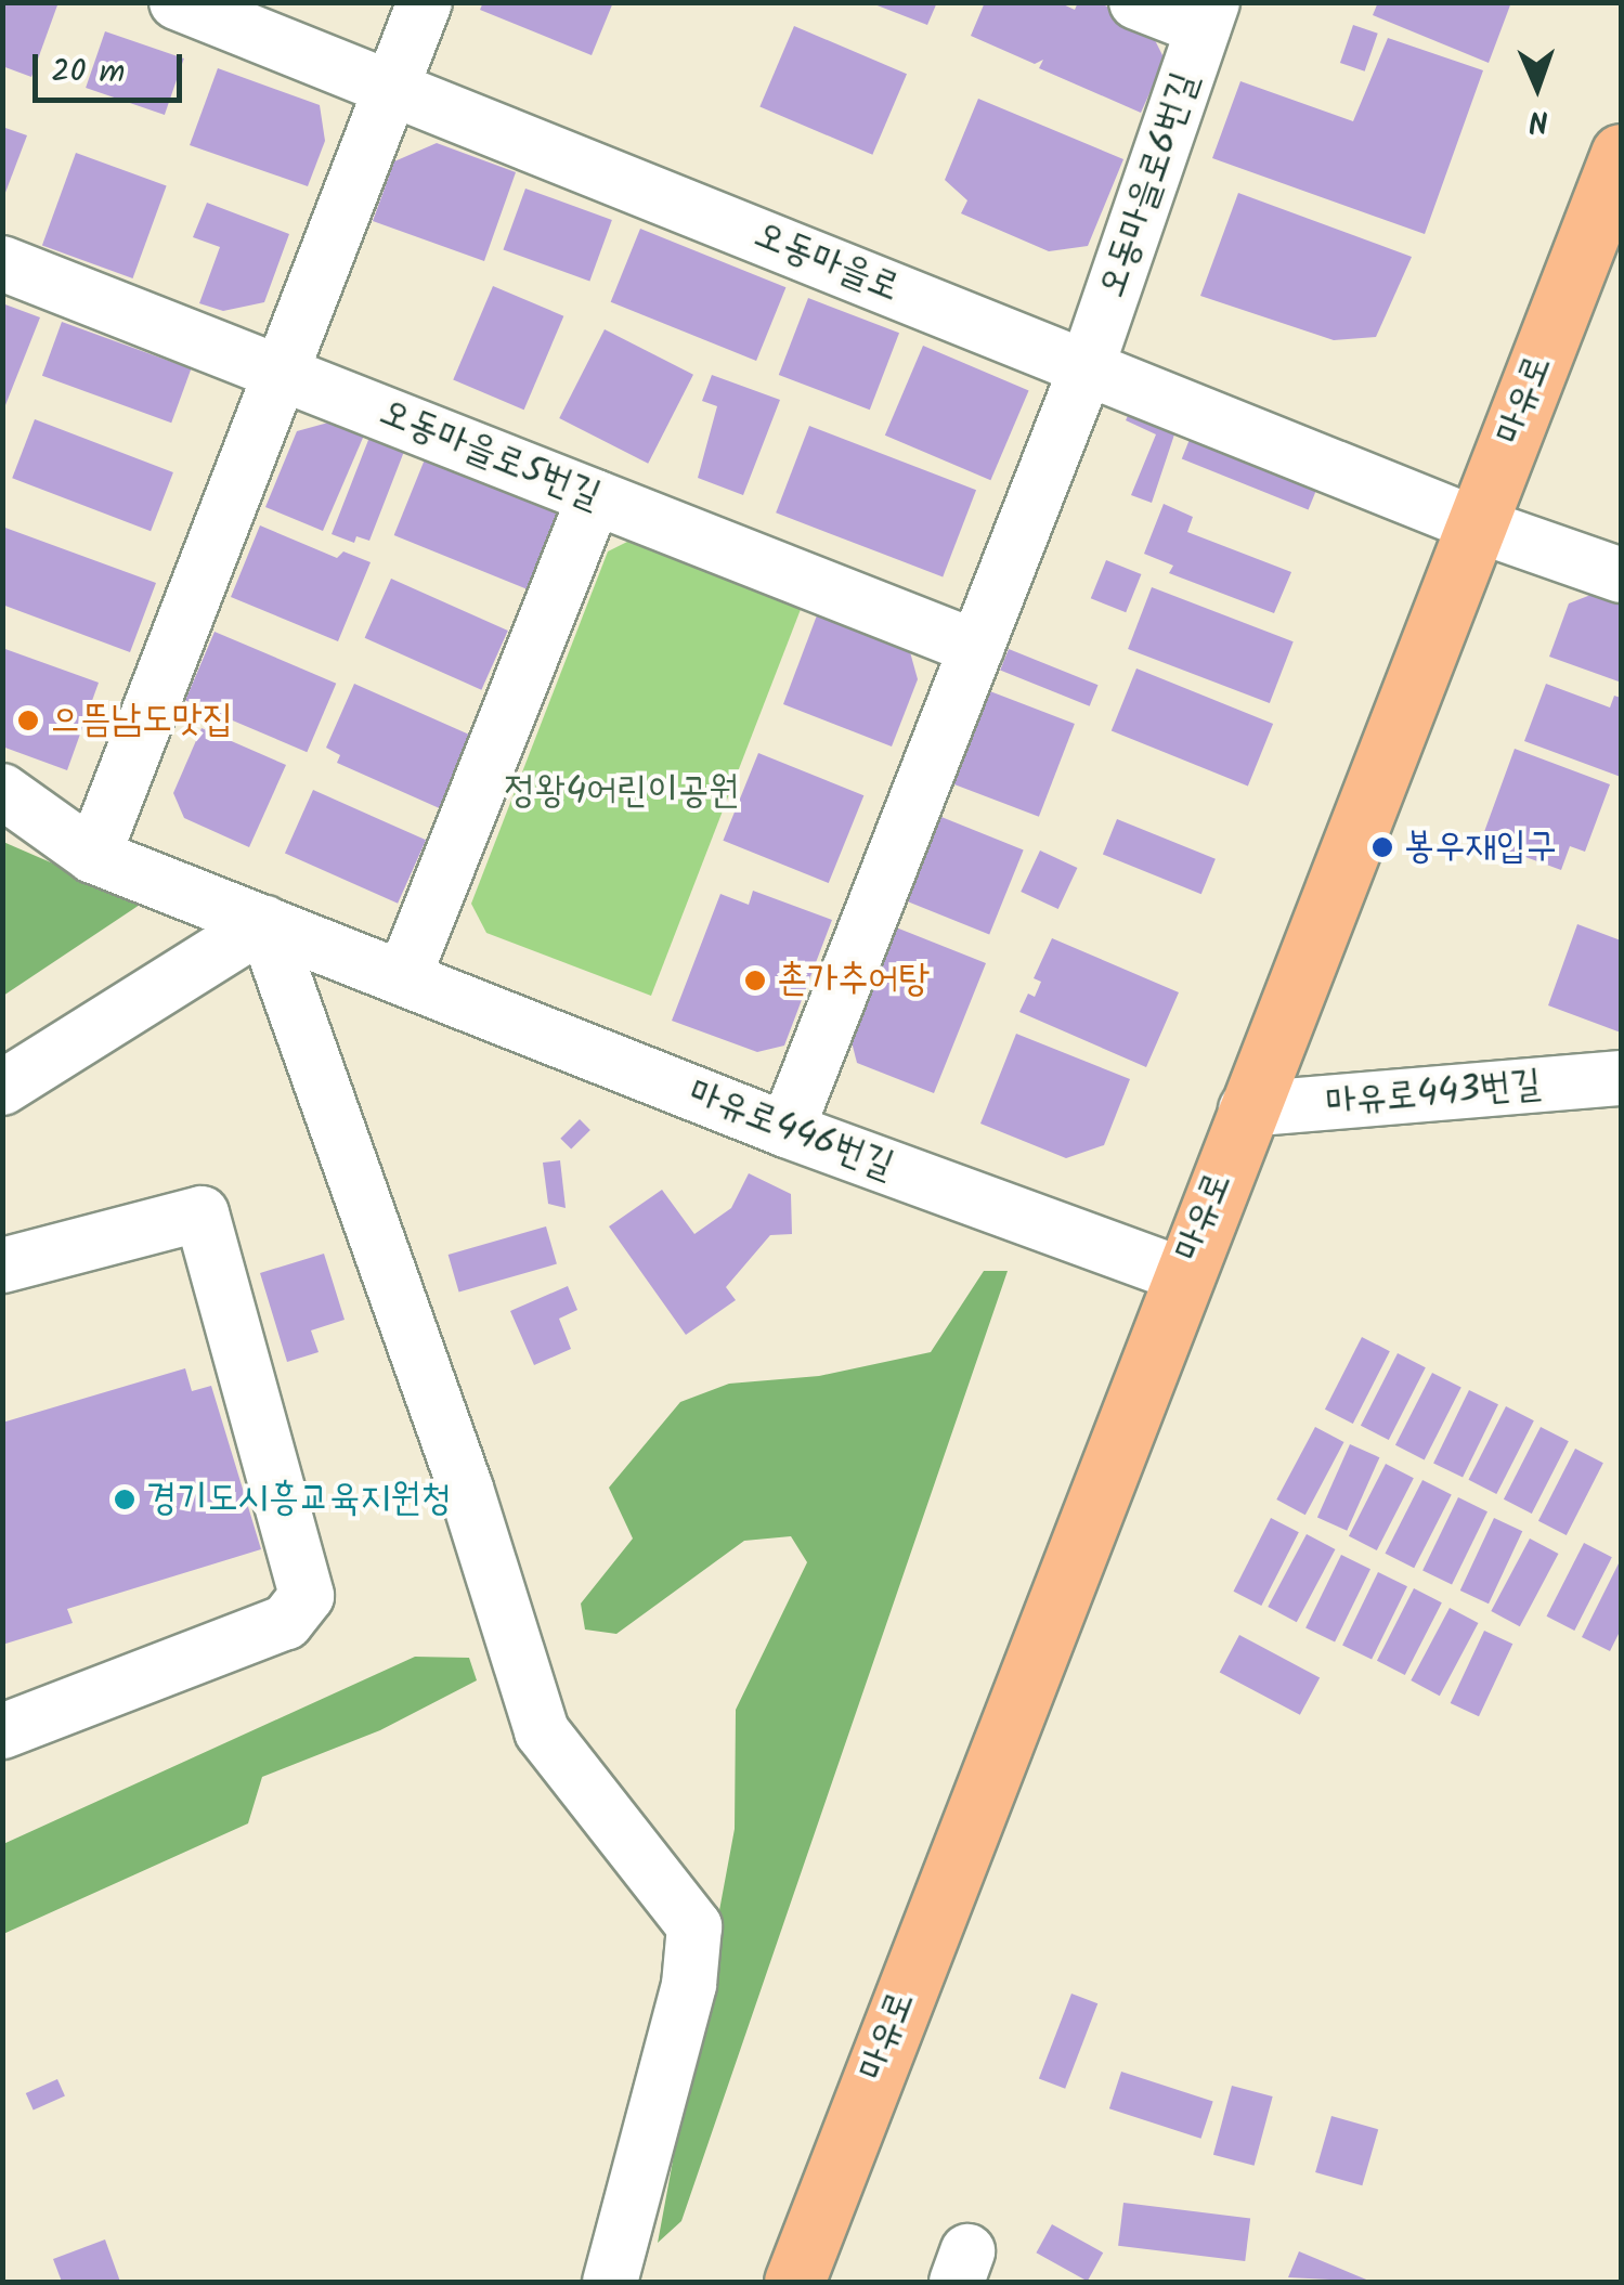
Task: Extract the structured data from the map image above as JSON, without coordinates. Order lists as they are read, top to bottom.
{
  "streets": {
    "main road": ["마유로"],
    "street": [
      "오동마을로6번길",
      "오동마을로",
      "오동마을로5번길",
      "마유로443번길",
      "마유로446번길"
    ]
  },
  "crossings": [
    ["오동마을로6번길", "오동마을로"],
    ["오동마을로", "마유로"],
    ["마유로", "마유로443번길"],
    ["마유로", "마유로446번길"]
  ],
  "parks": ["정왕4어린이공원"],
  "places": [
    "으뜸남도맛집",
    "봉우재입구",
    "촌가추어탕",
    "경기도시흥교육지원청"
  ],
  "scale_bar": "20 m",
  "north": "bottom"
}
